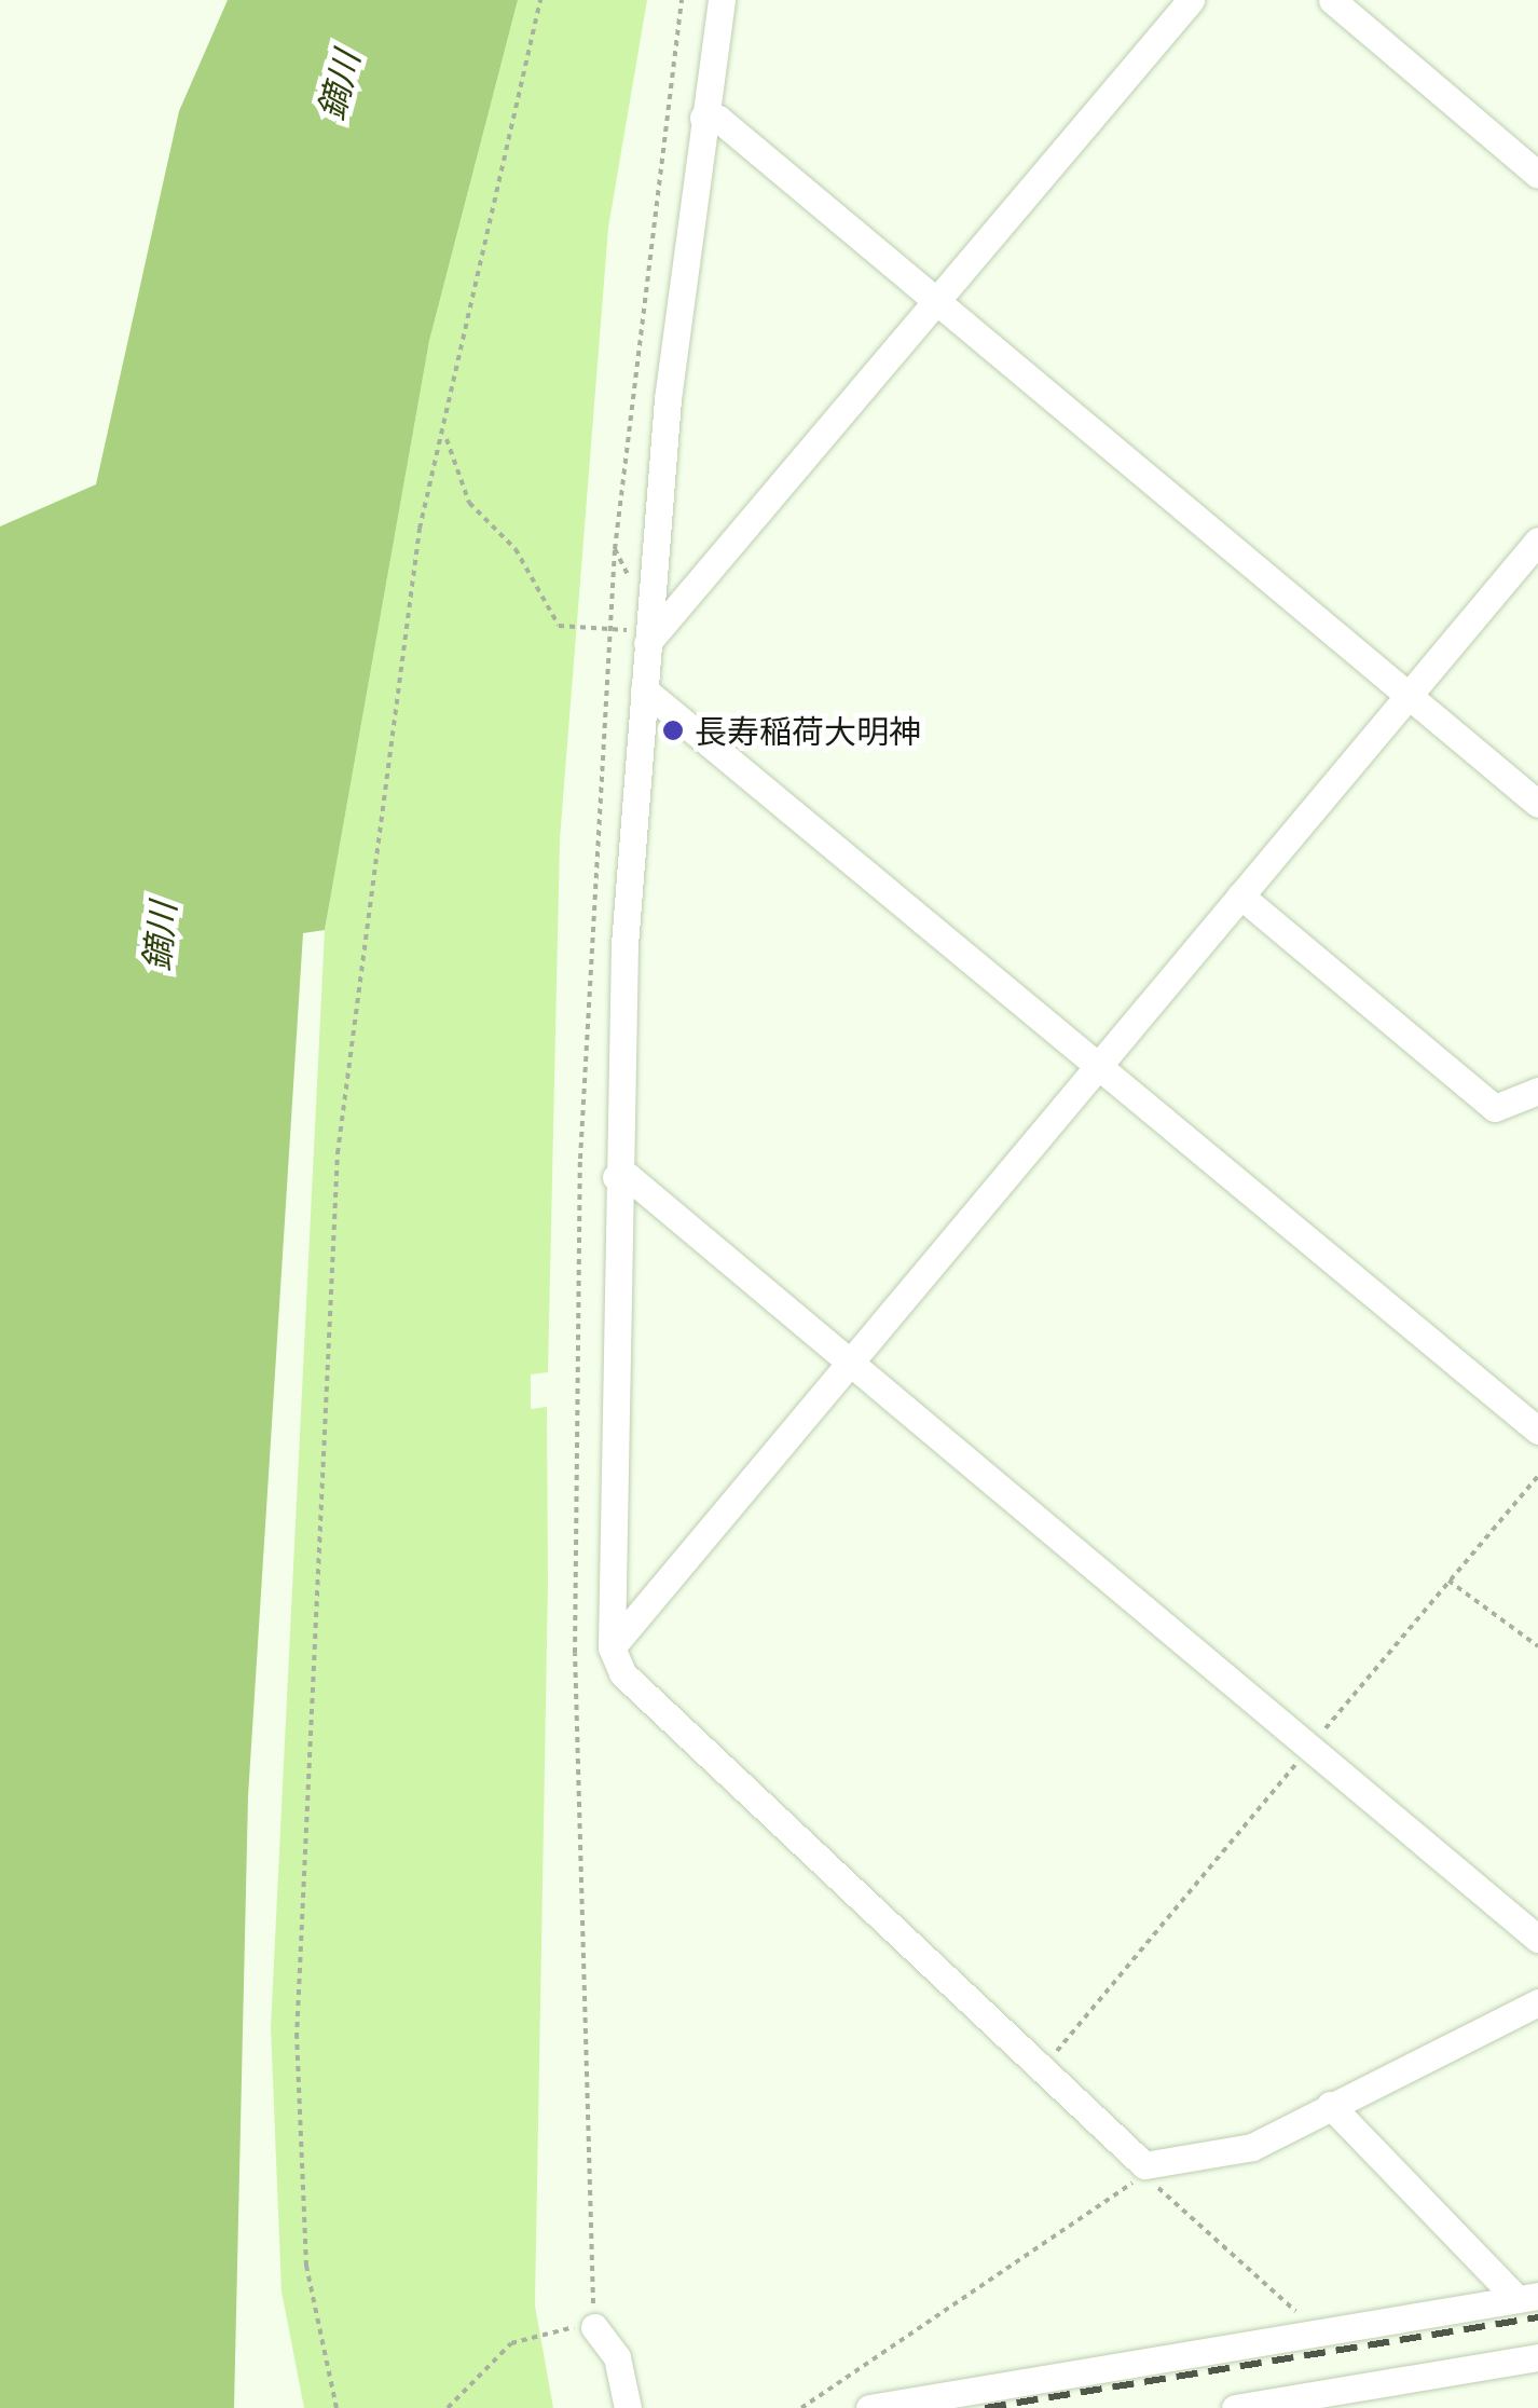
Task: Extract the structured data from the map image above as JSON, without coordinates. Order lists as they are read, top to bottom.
{
  "water": ["鏑川"],
  "places": ["長寿稲荷大明神"]
}
